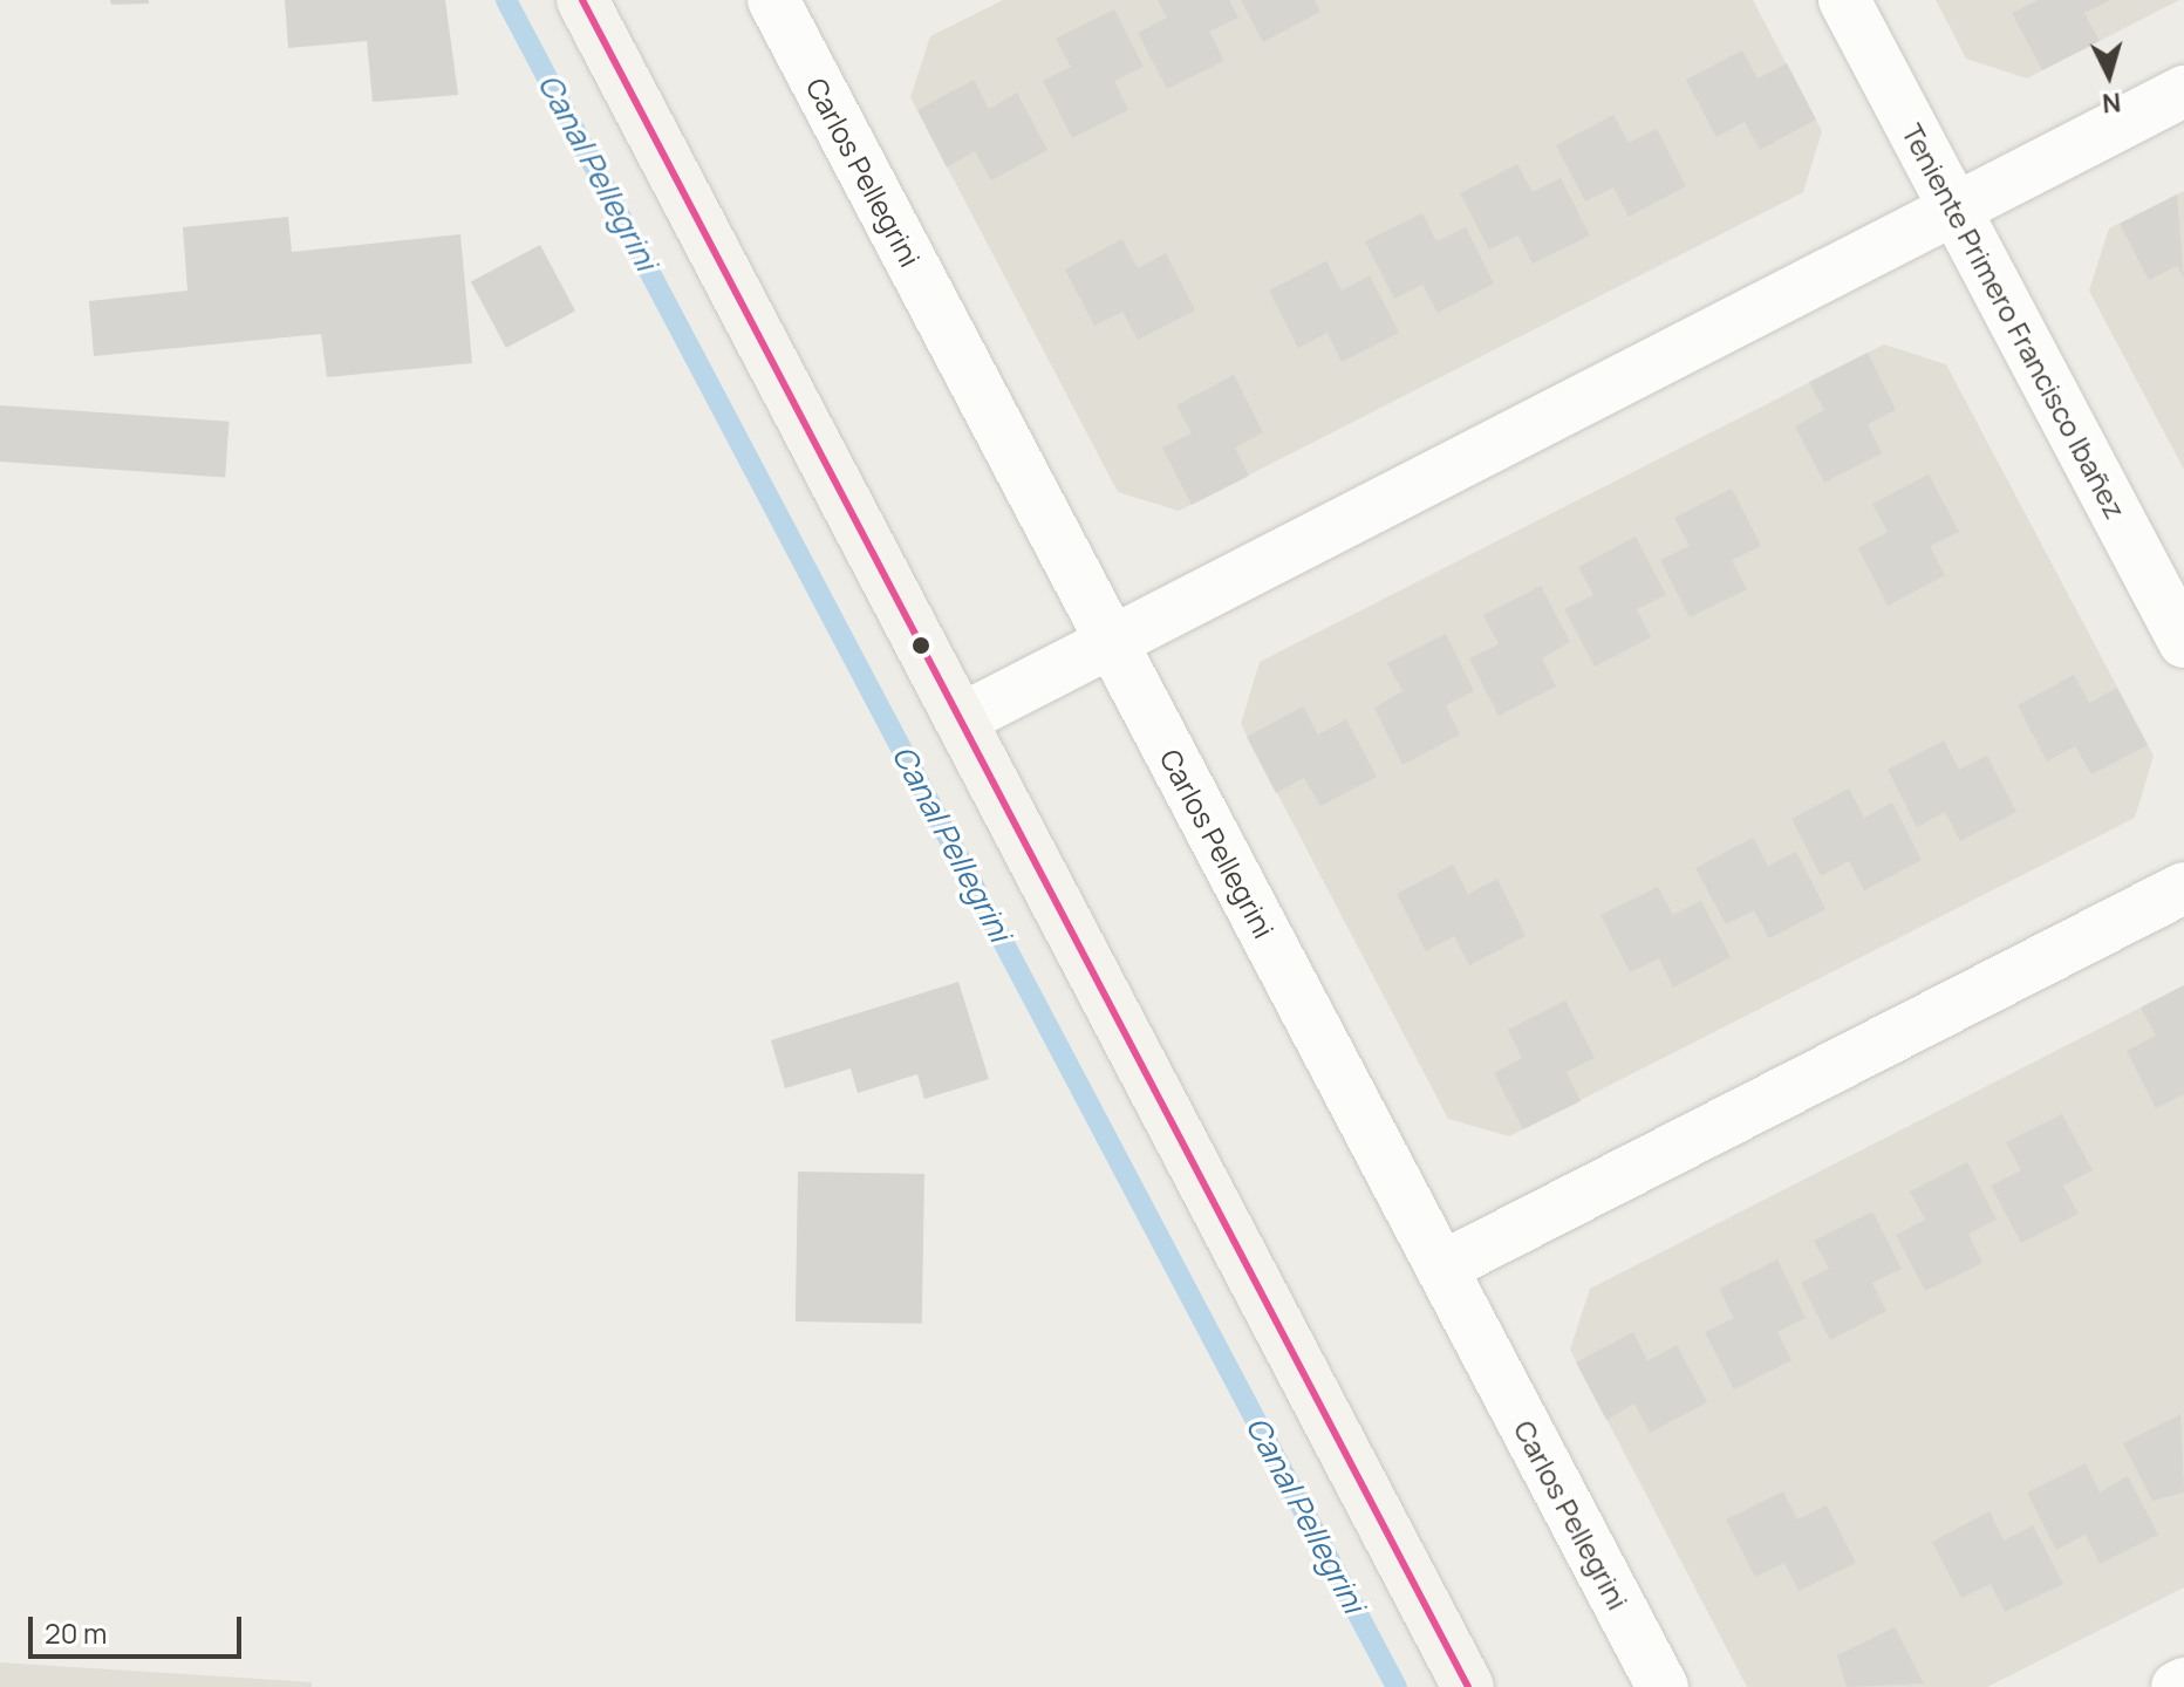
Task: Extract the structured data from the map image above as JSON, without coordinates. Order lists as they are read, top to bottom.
{
  "streets": {
    "street": ["Carlos Pellegrini", "Teniente Primero Francisco Ibañez"]
  },
  "water": ["Canal Pellegrini"],
  "scale_bar": "20 m",
  "north": "bottom"
}
